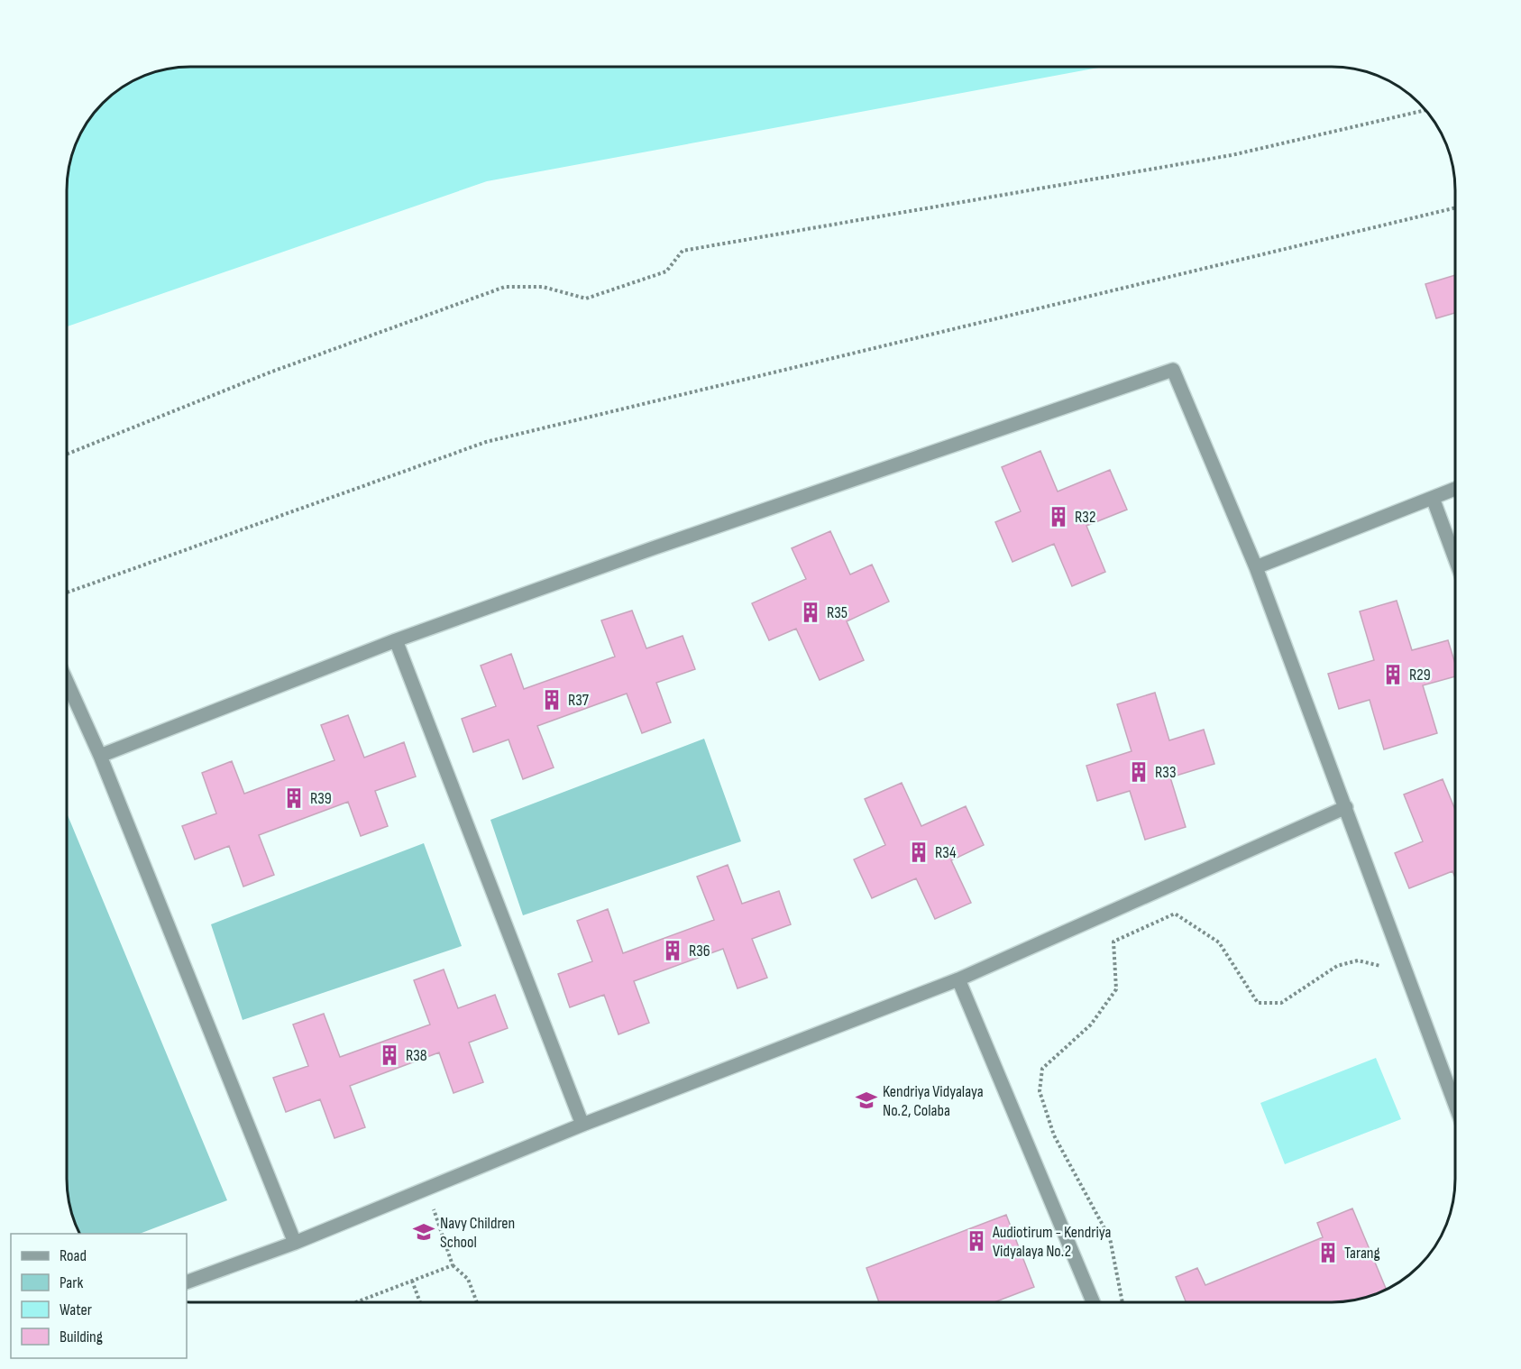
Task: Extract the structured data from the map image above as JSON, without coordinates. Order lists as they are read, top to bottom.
{
  "places": {
    "building": [
      "R32",
      "R35",
      "R29",
      "R37",
      "R33",
      "R39",
      "R34",
      "R36",
      "R38",
      "Audiotirum - Kendriya Vidyalaya No.2",
      "Tarang"
    ],
    "school or university": ["Kendriya Vidyalaya No.2, Colaba", "Navy Children School"]
  },
  "legend": [
    "Road",
    "Park",
    "Water",
    "Building"
  ]
}
